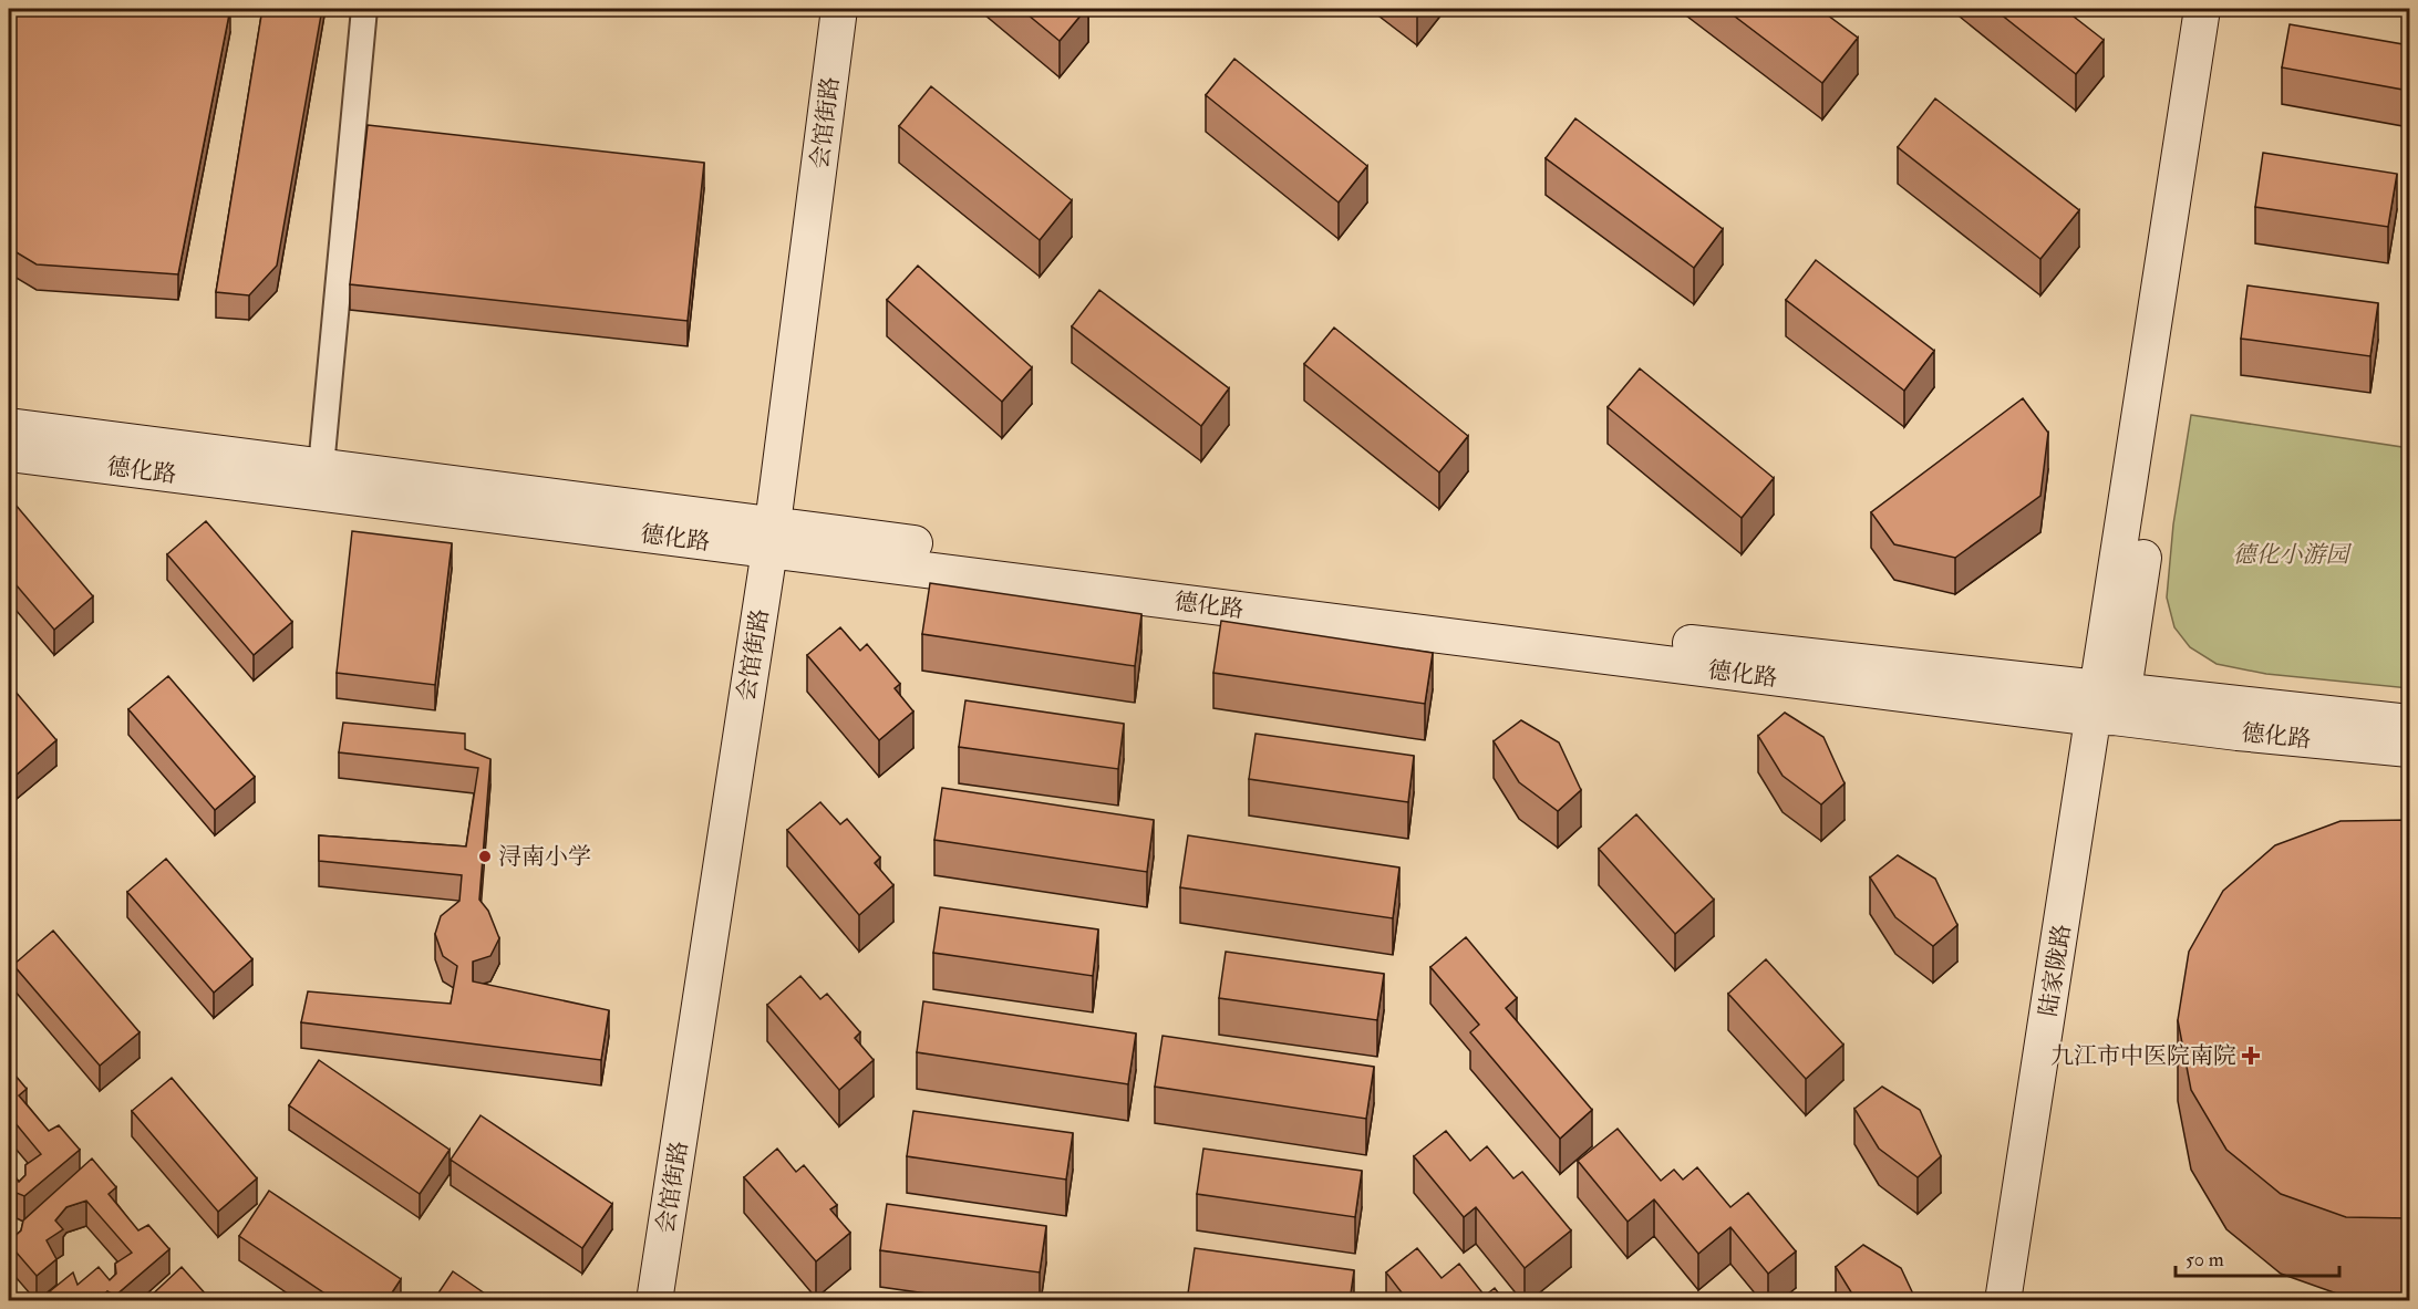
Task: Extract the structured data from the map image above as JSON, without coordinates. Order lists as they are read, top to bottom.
{
  "streets": {
    "main road": ["会馆街路", "德化路", "陆家陇路"]
  },
  "crossings": [
    ["会馆街路", "德化路"],
    ["德化路", "陆家陇路"]
  ],
  "parks": ["德化小游园"],
  "places": {
    "other": ["浔南小学"],
    "health": ["九江市中医院南院"]
  },
  "scale_bar": "50 m"
}
